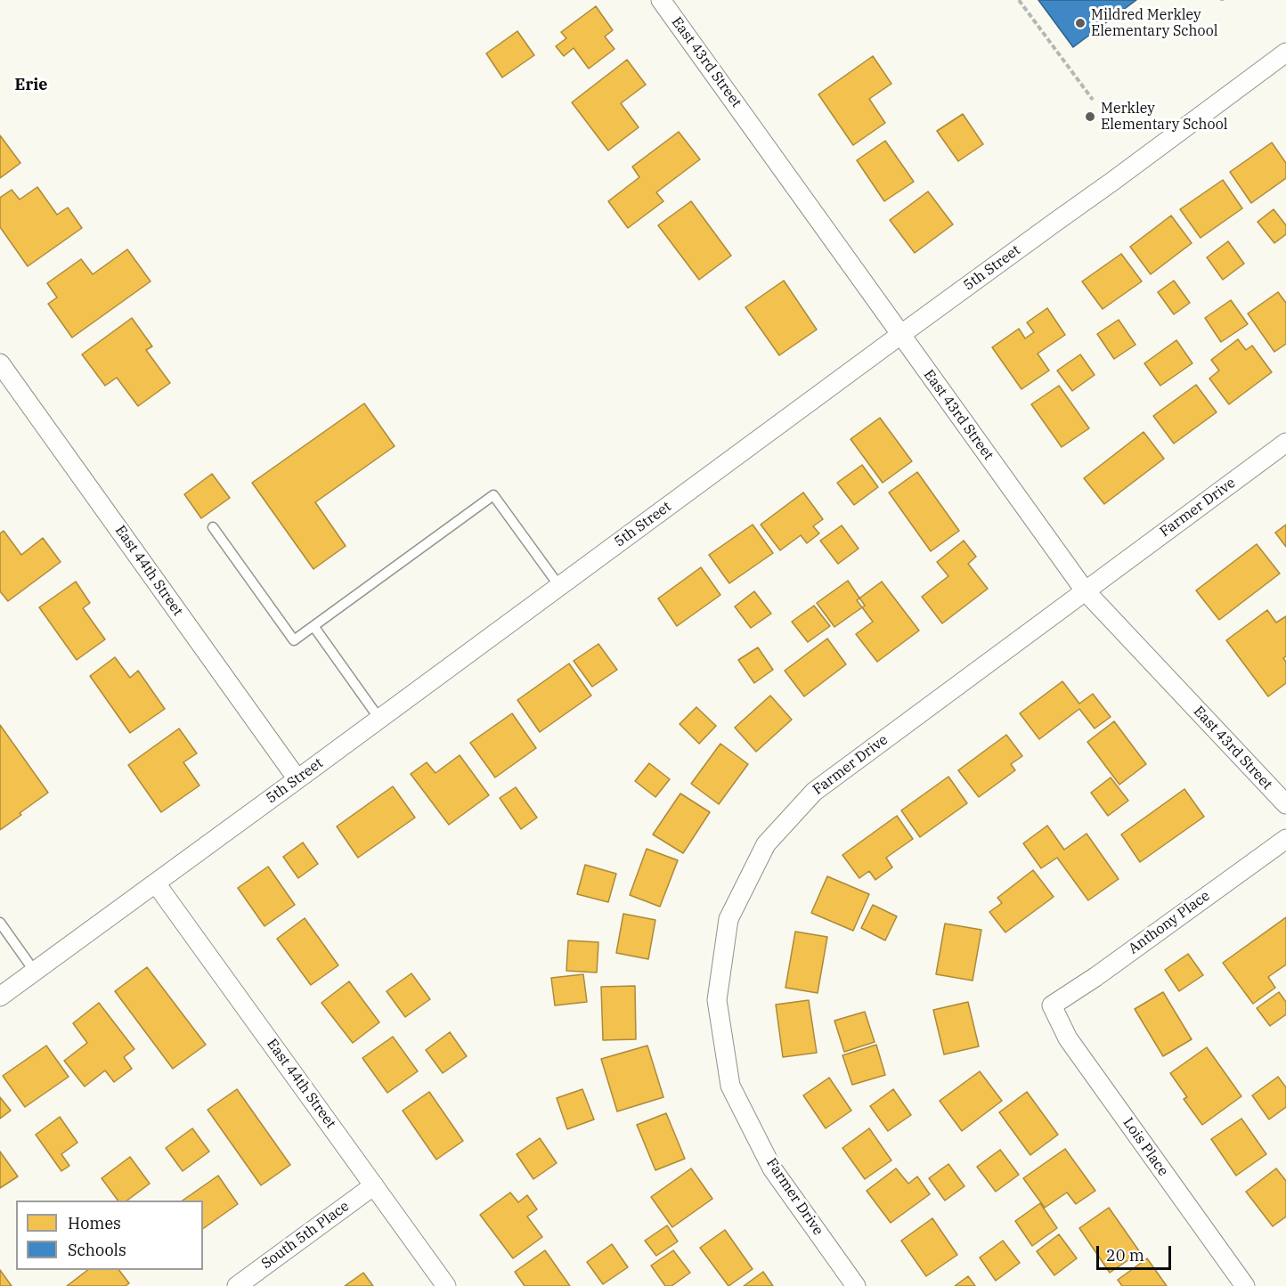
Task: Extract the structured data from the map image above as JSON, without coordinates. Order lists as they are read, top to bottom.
{
  "streets": {
    "street": [
      "East 43rd Street",
      "5th Street",
      "Farmer Drive",
      "East 44th Street",
      "Anthony Place",
      "Lois Place",
      "South 5th Place"
    ]
  },
  "crossings": [
    ["East 43rd Street", "5th Street"],
    ["East 43rd Street", "Farmer Drive"],
    ["5th Street", "East 44th Street"],
    ["East 44th Street", "South 5th Place"],
    ["Anthony Place", "Lois Place"]
  ],
  "districts": ["Erie"],
  "places": ["Mildred Merkley Elementary School", "Merkley Elementary School"],
  "legend": ["Homes", "Schools"],
  "scale_bar": "20 m"
}
